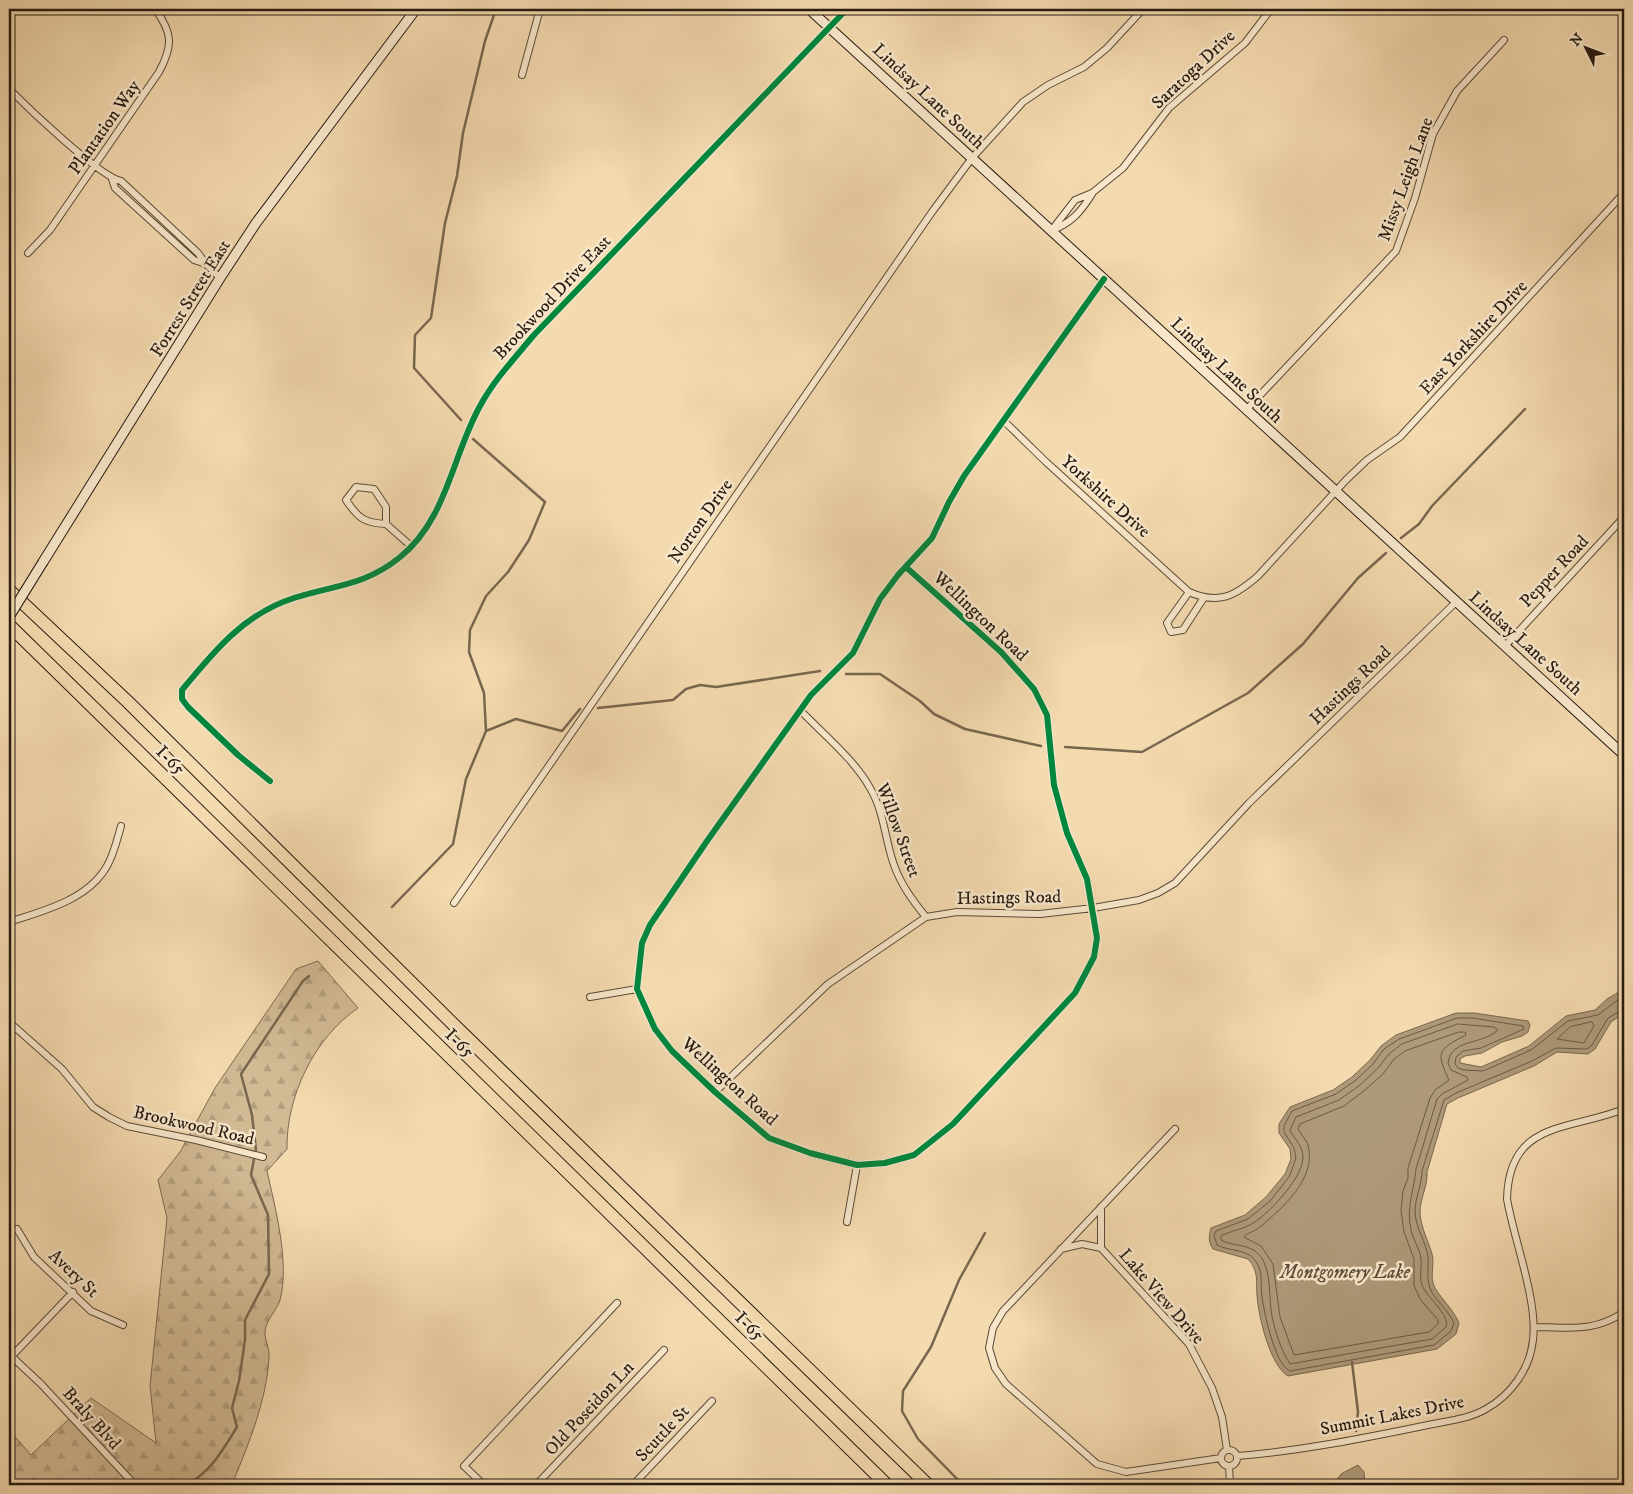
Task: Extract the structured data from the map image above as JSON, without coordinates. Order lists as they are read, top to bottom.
{
  "streets": {
    "highway": ["I-65"],
    "street": [
      "Saratoga Drive",
      "Lindsay Lane South",
      "Plantation Way",
      "Missy Leigh Lane",
      "Brookwood Drive East",
      "Forrest Street East",
      "East Yorkshire Drive",
      "Yorkshire Drive",
      "Norton Drive",
      "Pepper Road",
      "Wellington Road",
      "Hastings Road",
      "Willow Street",
      "Brookwood Road",
      "Avery St",
      "Lake View Drive",
      "Old Poseidon Ln",
      "Summit Lakes Drive",
      "Braly Blvd",
      "Scuttle St"
    ]
  },
  "crossings": [
    ["Saratoga Drive", "Lindsay Lane South"],
    ["Lindsay Lane South", "Missy Leigh Lane"],
    ["Lindsay Lane South", "Brookwood Drive East"],
    ["Lindsay Lane South", "East Yorkshire Drive"],
    ["Lindsay Lane South", "Norton Drive"],
    ["Lindsay Lane South", "Pepper Road"],
    ["Lindsay Lane South", "Hastings Road"],
    ["Wellington Road", "Hastings Road"],
    ["Hastings Road", "Willow Street"],
    ["Lake View Drive", "Summit Lakes Drive"]
  ],
  "water": ["Montgomery Lake"],
  "north": "top left"
}
